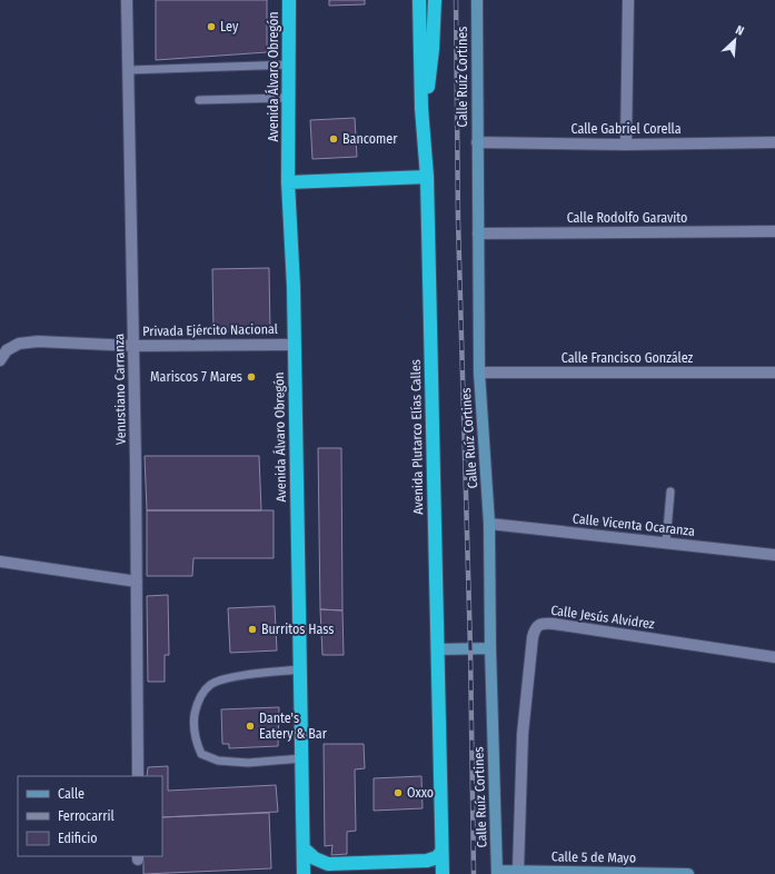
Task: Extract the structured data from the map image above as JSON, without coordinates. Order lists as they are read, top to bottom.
{
  "streets": {
    "highway": ["Avenida Álvaro Obregón", "Avenida Plutarco Elías Calles"],
    "street": [
      "Calle Ruíz Cortines",
      "Calle Gabriel Corella",
      "Calle Rodolfo Garavito",
      "Privada Ejército Nacional",
      "Calle Francisco González",
      "Venustiano Carranza",
      "Calle Vicenta Ocaranza",
      "Calle Jesús Alvidrez",
      "Calle 5 de Mayo"
    ]
  },
  "crossings": [
    ["Avenida Álvaro Obregón", "Privada Ejército Nacional"],
    ["Calle Ruíz Cortines", "Calle Gabriel Corella"],
    ["Calle Ruíz Cortines", "Calle Rodolfo Garavito"],
    ["Calle Ruíz Cortines", "Calle Francisco González"],
    ["Calle Ruíz Cortines", "Calle Vicenta Ocaranza"],
    ["Calle Ruíz Cortines", "Calle 5 de Mayo"],
    ["Privada Ejército Nacional", "Venustiano Carranza"],
    ["Calle Jesús Alvidrez", "Calle 5 de Mayo"]
  ],
  "places": [
    "Ley",
    "Bancomer",
    "Mariscos 7 Mares",
    "Burritos Hass",
    "Dante's Eatery & Bar",
    "Oxxo"
  ],
  "legend": ["Calle", "Ferrocarril", "Edificio"],
  "north": "top right"
}
